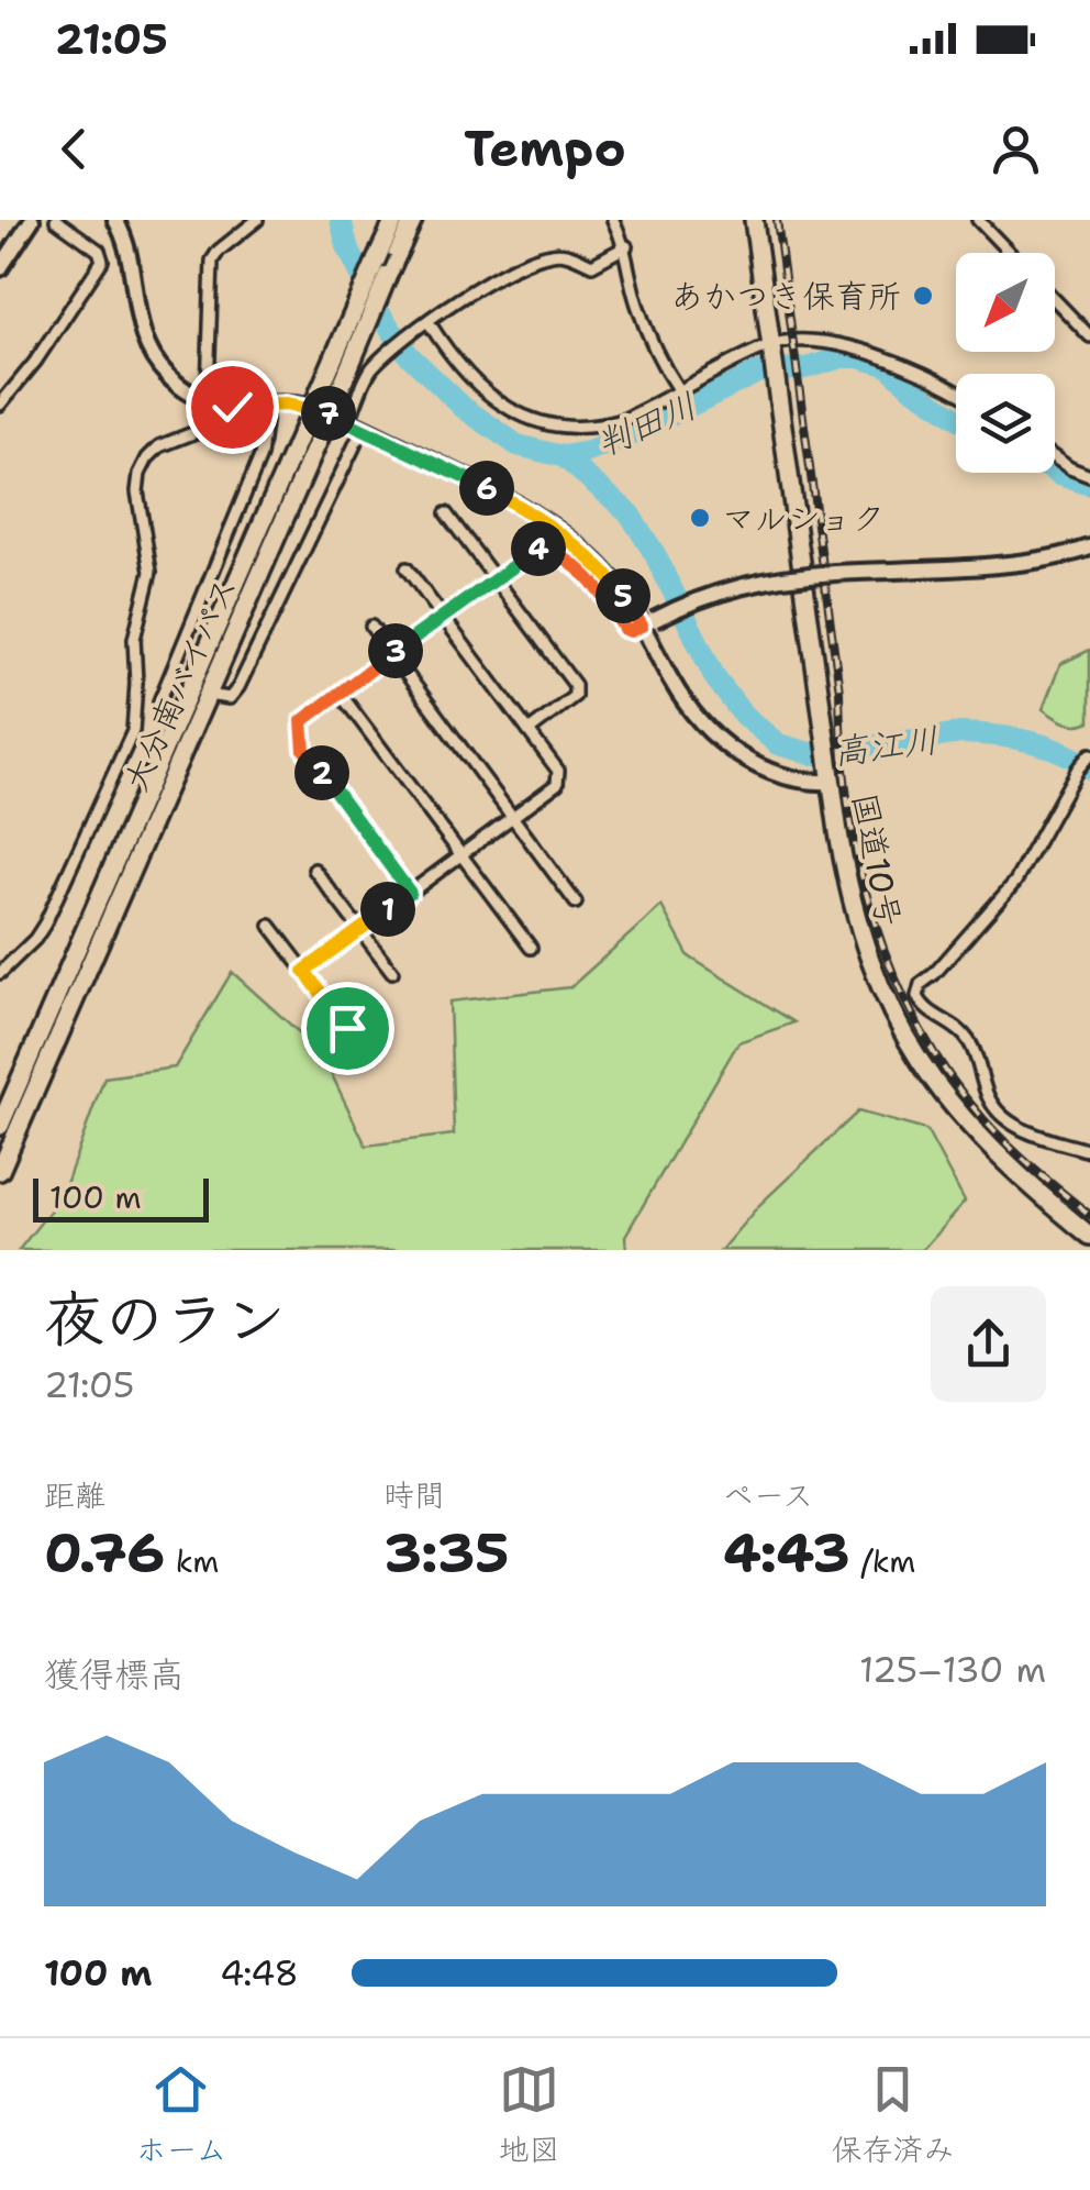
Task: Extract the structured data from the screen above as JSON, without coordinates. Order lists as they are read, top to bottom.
{
  "streets": {
    "highway": ["大分南バイパス", "国道10号"]
  },
  "water": ["判田川", "高江川"],
  "places": ["あかつき保育所", "マルショク"],
  "scale_bar": "100 m",
  "north": "bottom left",
  "page": {
    "status": "21:05",
    "header": "Tempo",
    "pins": [
      "7",
      "6",
      "4",
      "5",
      "3",
      "2",
      "1"
    ],
    "scale": "100 m",
    "heading": ["夜のラン", "21:05"],
    "stats": [
      ["距離", "0.76 km"],
      ["時間", "3:35"],
      ["ペース", "4:43 /km"]
    ],
    "chart": ["獲得標高", "125–130 m"],
    "list": [
      {
        "name": "100 m",
        "note": "4:48"
      }
    ],
    "tabs": ["ホーム", "地図", "保存済み"]
  }
}
